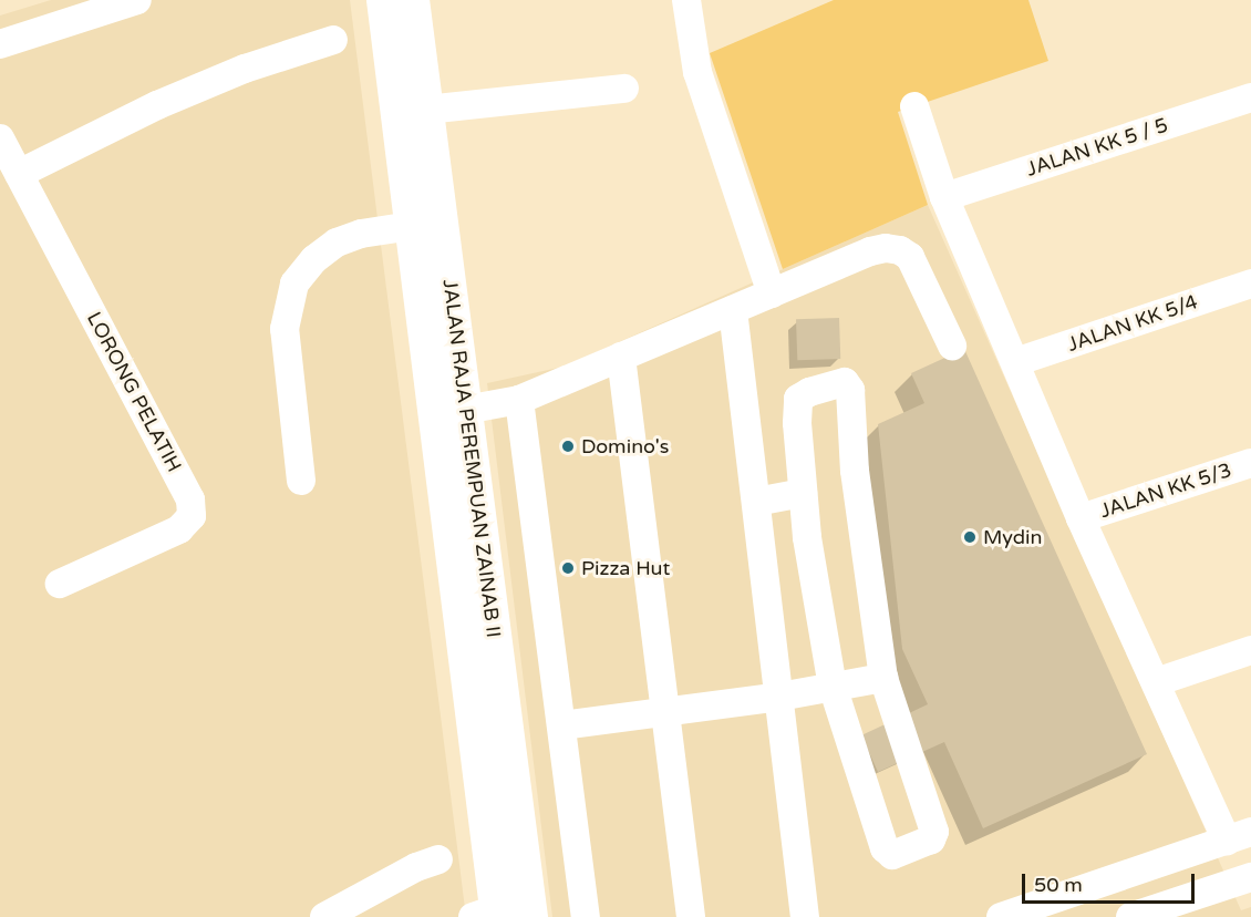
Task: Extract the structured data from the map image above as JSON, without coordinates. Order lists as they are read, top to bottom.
{
  "streets": {
    "main road": ["JALAN RAJA PEREMPUAN ZAINAB II"],
    "street": [
      "JALAN KK 5 / 5",
      "JALAN KK 5/4",
      "LORONG PELATIH",
      "JALAN KK 5/3"
    ]
  },
  "places": ["Domino's", "Mydin", "Pizza Hut"],
  "scale_bar": "50 m"
}
